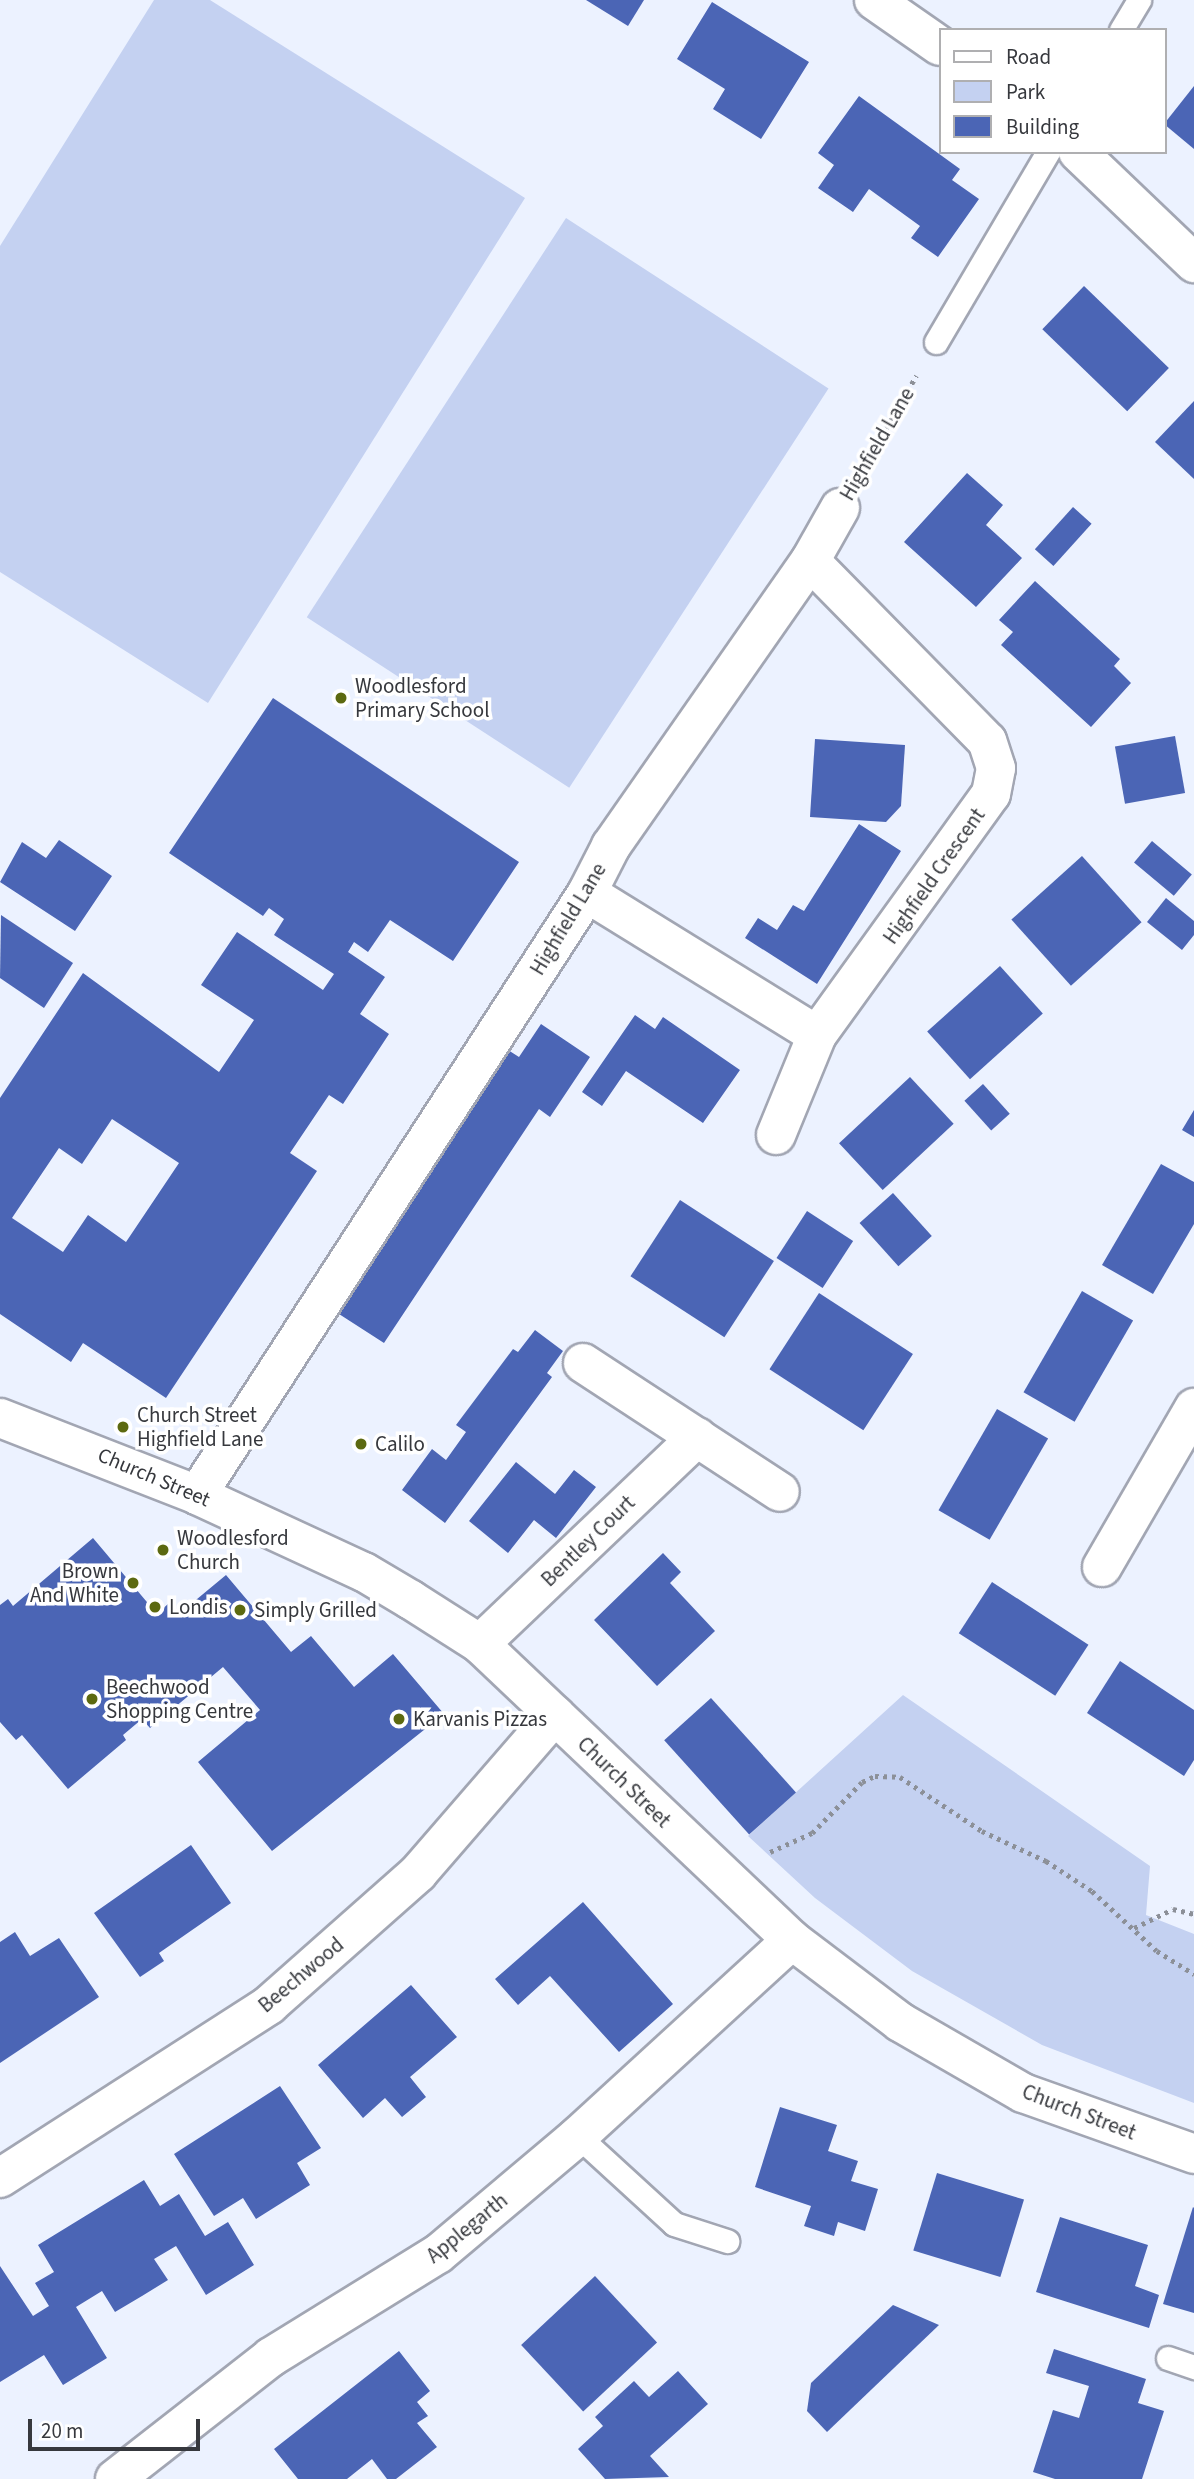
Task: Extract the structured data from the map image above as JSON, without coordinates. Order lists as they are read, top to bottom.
{
  "streets": {
    "street": [
      "Highfield Lane",
      "Highfield Crescent",
      "Church Street",
      "Bentley Court",
      "Beechwood",
      "Applegarth"
    ]
  },
  "crossings": [
    ["Highfield Lane", "Highfield Crescent"],
    ["Highfield Lane", "Church Street"],
    ["Church Street", "Bentley Court"],
    ["Church Street", "Beechwood"],
    ["Church Street", "Applegarth"]
  ],
  "places": [
    "Woodlesford Primary School",
    "Church Street Highfield Lane",
    "Calilo",
    "Woodlesford Church",
    "Brown And White",
    "Londis",
    "Simply Grilled",
    "Beechwood Shopping Centre",
    "Karvanis Pizzas"
  ],
  "legend": ["Road", "Park", "Building"],
  "scale_bar": "20 m"
}
